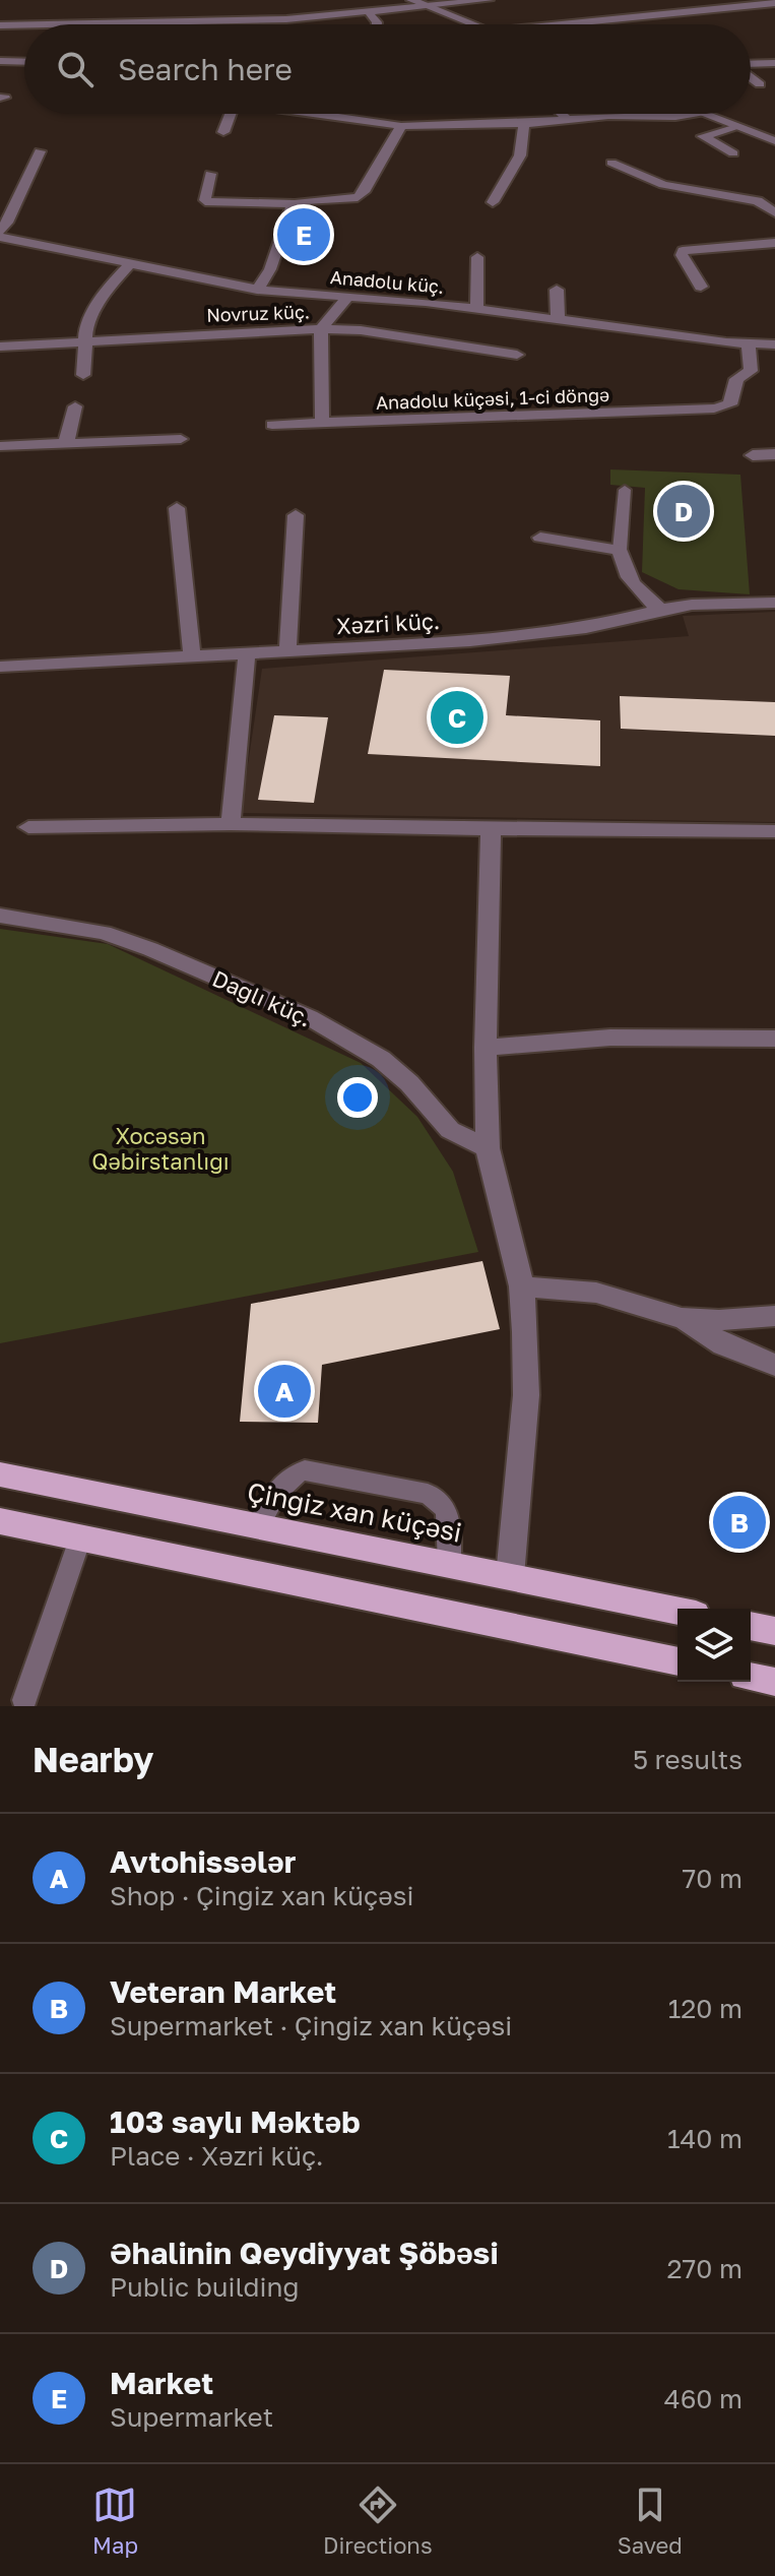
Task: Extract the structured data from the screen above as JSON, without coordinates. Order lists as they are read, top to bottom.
{
  "streets": {
    "main road": ["Çingiz xan küçəsi"],
    "street": [
      "Anadolu küç.",
      "Novruz küç.",
      "Anadolu küçəsi, 1-ci döngə",
      "Xəzri küç.",
      "Dağlı küç."
    ]
  },
  "crossings": [
    ["Anadolu küç.", "Anadolu küçəsi, 1-ci döngə"]
  ],
  "parks": ["Xocəsən Qəbirstanlığı"],
  "page": {
    "search": "Search here",
    "pins": [
      "E",
      "D",
      "C",
      "A",
      "B"
    ],
    "heading": ["Nearby", "5 results"],
    "list": [
      {
        "mark": "A",
        "name": "Avtohissələr",
        "note": "Shop · Çingiz xan küçəsi",
        "value": "70 m"
      },
      {
        "mark": "B",
        "name": "Veteran Market",
        "note": "Supermarket · Çingiz xan küçəsi",
        "value": "120 m"
      },
      {
        "mark": "C",
        "name": "103 saylı Məktəb",
        "note": "Place · Xəzri küç.",
        "value": "140 m"
      },
      {
        "mark": "D",
        "name": "Əhalinin Qeydiyyat Şöbəsi",
        "note": "Public building",
        "value": "270 m"
      },
      {
        "mark": "E",
        "name": "Market",
        "note": "Supermarket",
        "value": "460 m"
      }
    ],
    "nav": ["Map", "Directions", "Saved"]
  }
}
